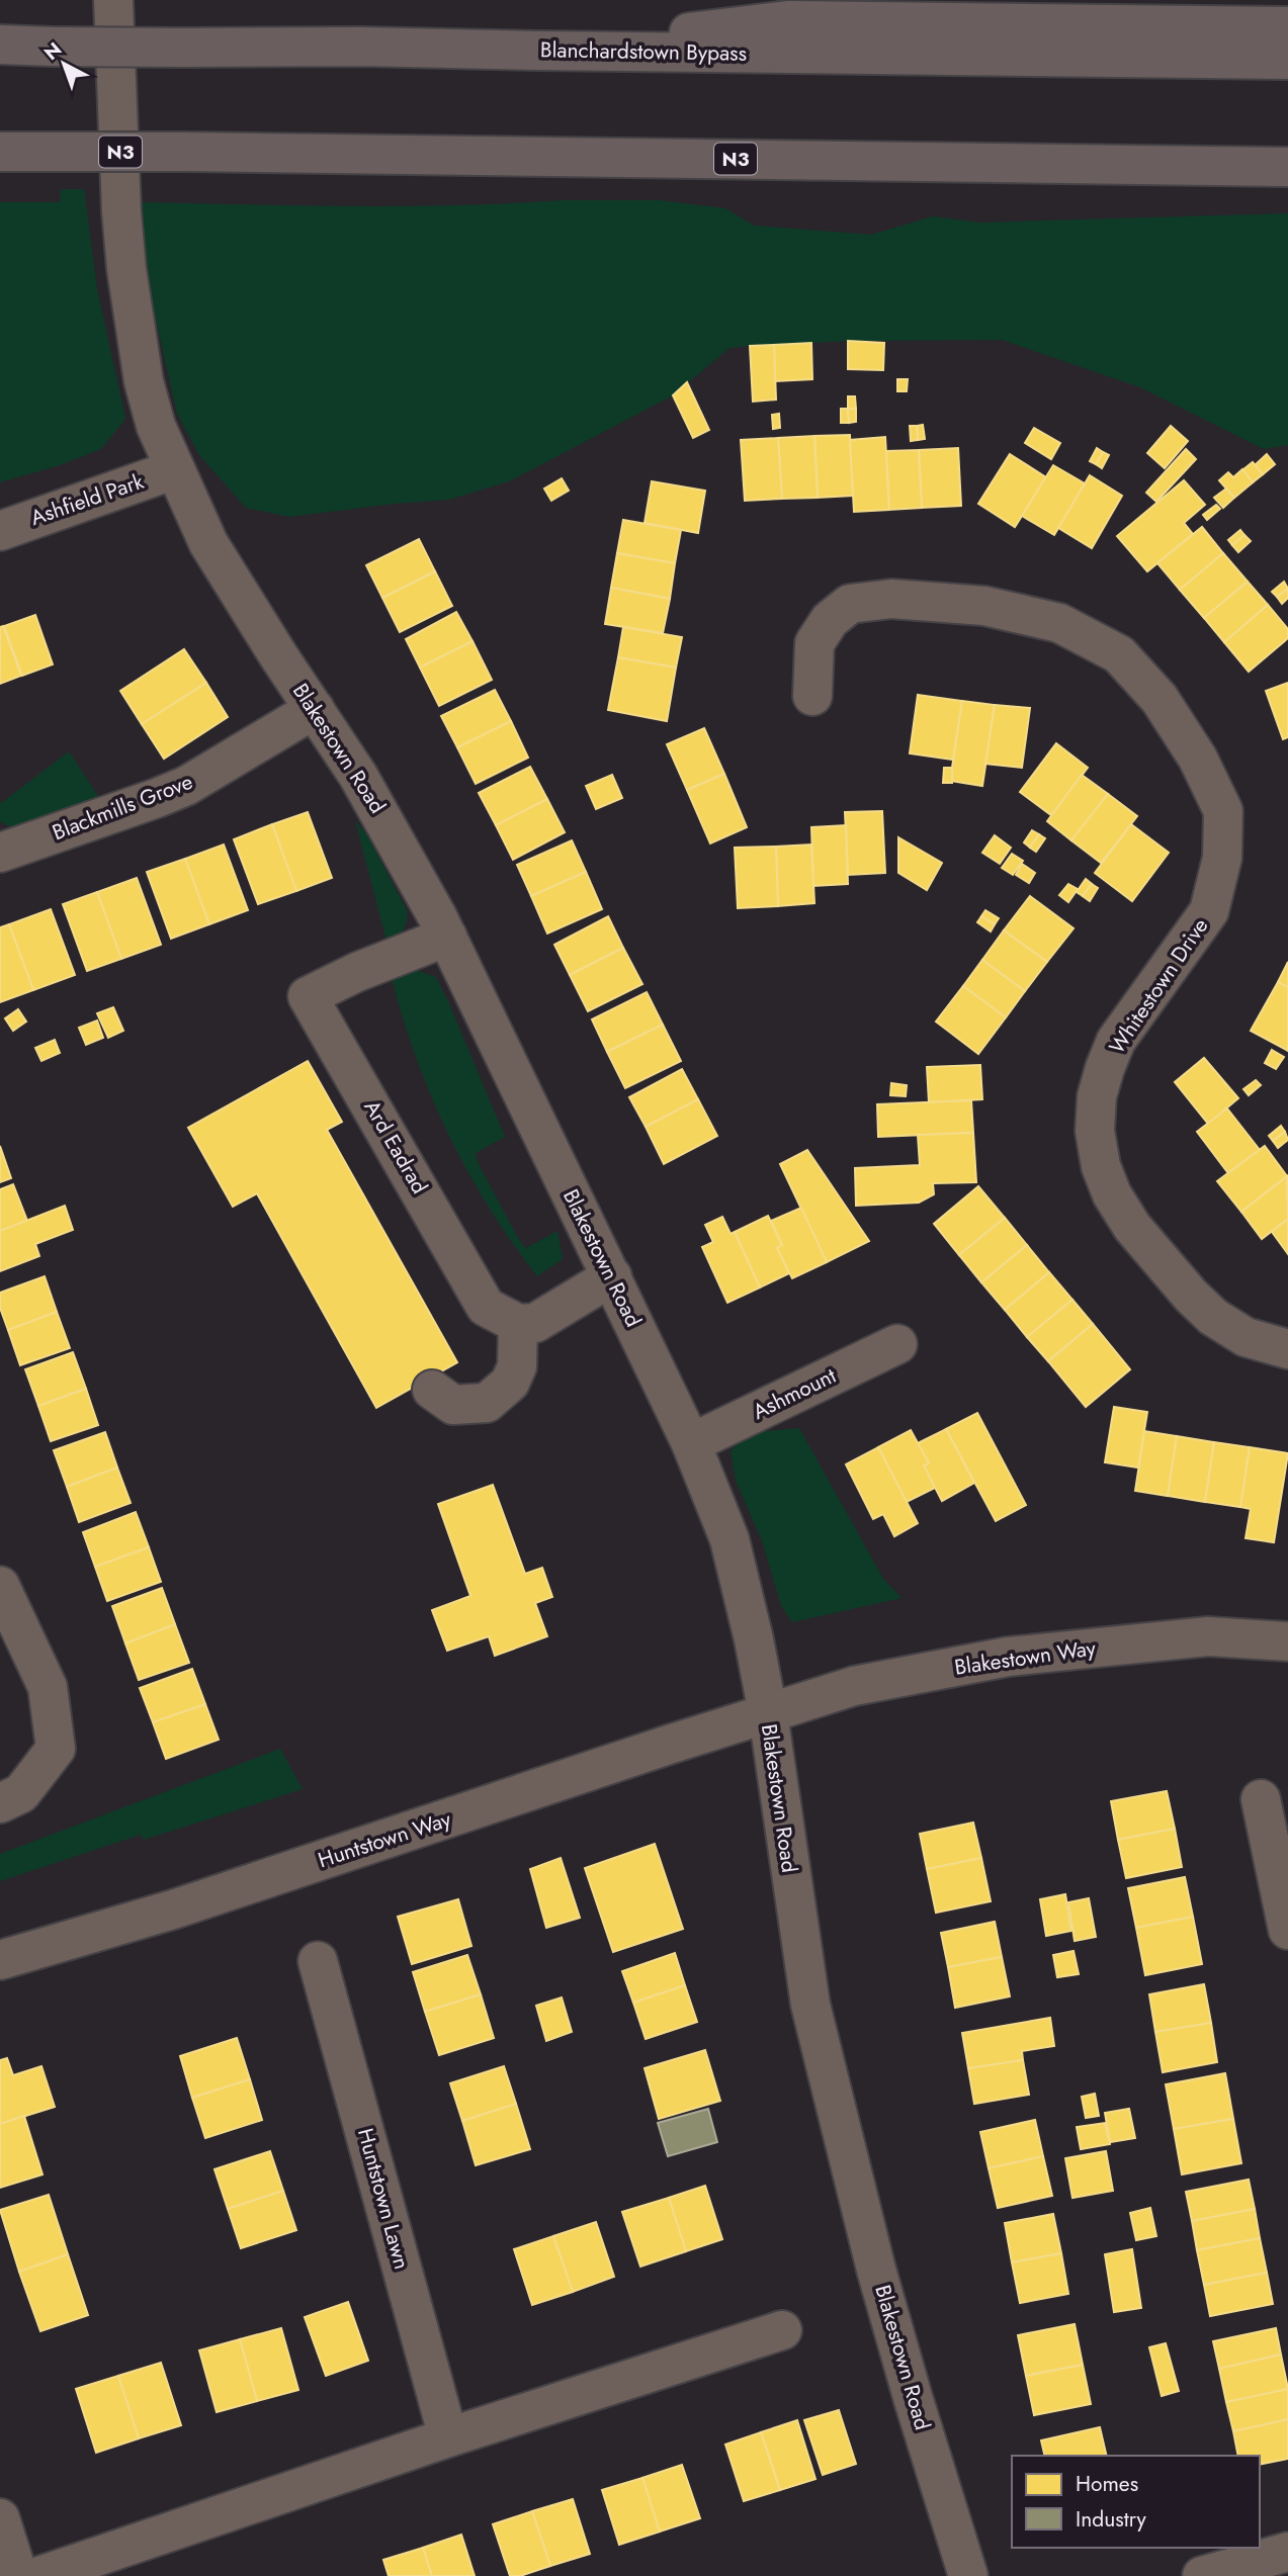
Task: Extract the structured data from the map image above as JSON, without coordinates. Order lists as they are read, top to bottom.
{
  "streets": {
    "highway": ["Blanchardstown Bypass", "N3"],
    "street": [
      "Ashfield Park",
      "Blakestown Road",
      "Blackmills Grove",
      "Whitestown Drive",
      "Ard Eadrad",
      "Ashmount",
      "Blakestown Way",
      "Huntstown Way",
      "Huntstown Lawn"
    ]
  },
  "crossings": [
    ["Ashfield Park", "Blakestown Road"],
    ["Blakestown Road", "Blackmills Grove"],
    ["Blakestown Road", "Ard Eadrad"],
    ["Blakestown Road", "Ashmount"],
    ["Blakestown Road", "Blakestown Way"],
    ["Blakestown Road", "Huntstown Way"],
    ["Blakestown Way", "Huntstown Way"]
  ],
  "legend": ["Homes", "Industry"],
  "north": "top left"
}
